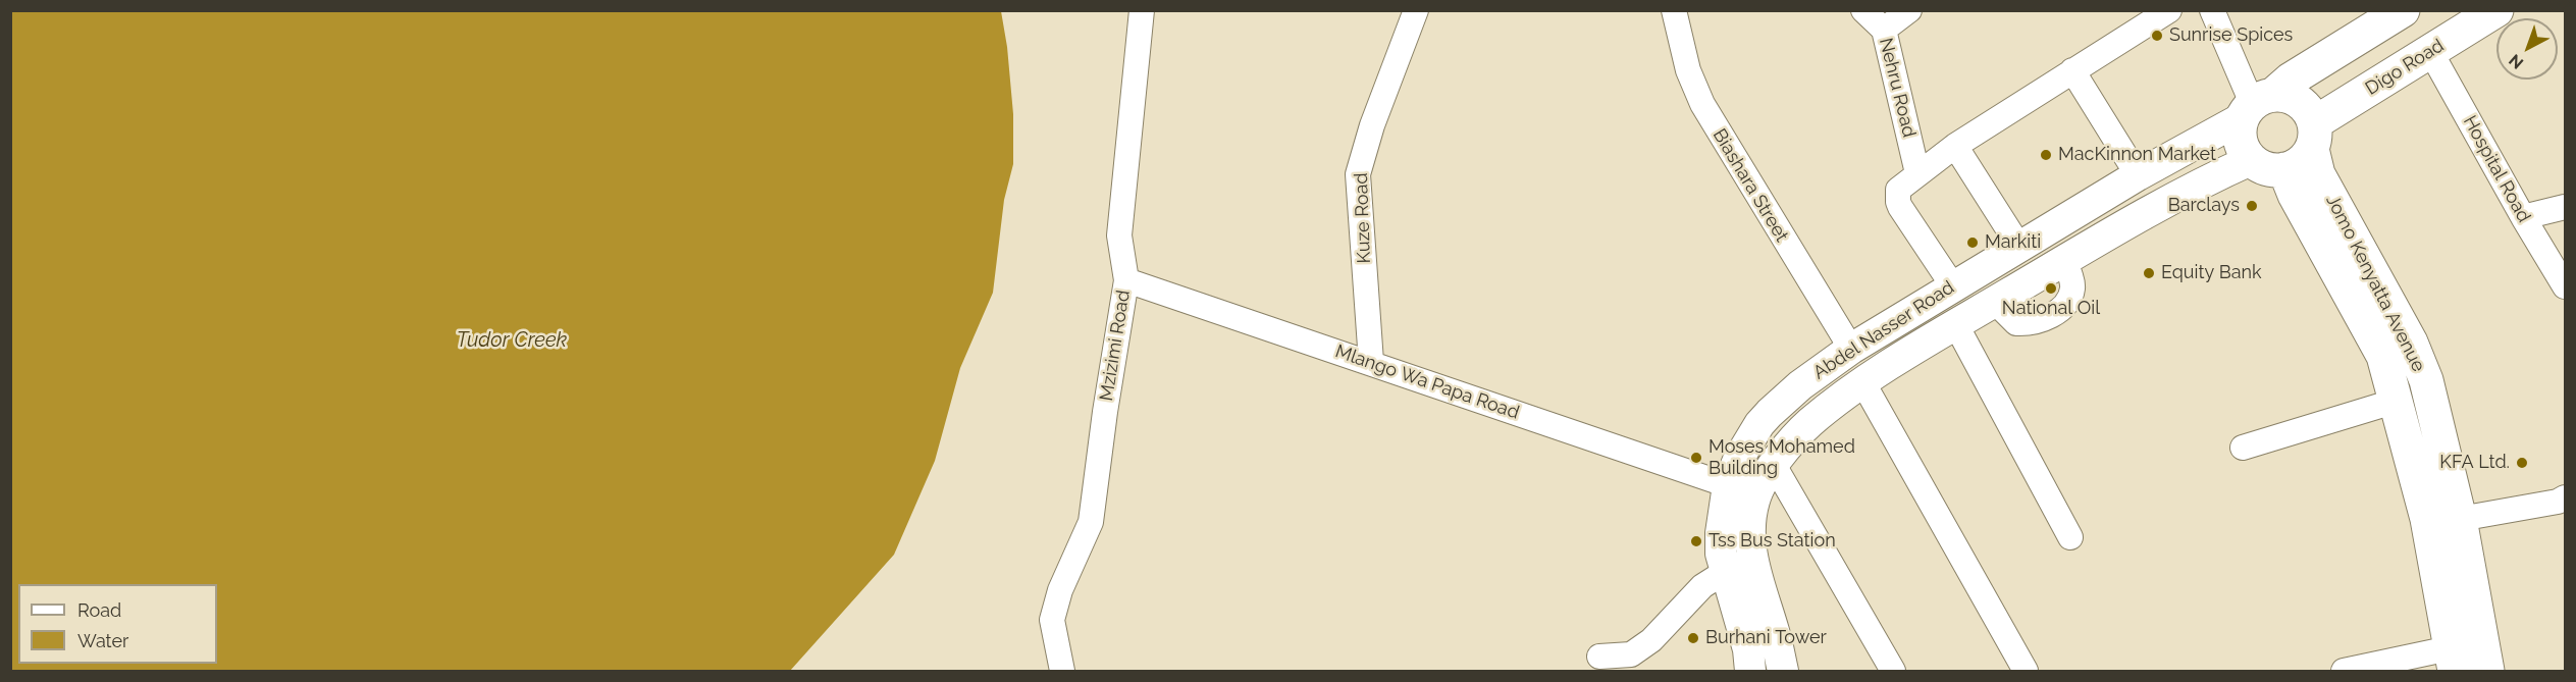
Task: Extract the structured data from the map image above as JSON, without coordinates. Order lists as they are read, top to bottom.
{
  "streets": {
    "highway": ["Digo Road", "Jomo Kenyatta Avenue"],
    "main road": ["Abdel Nasser Road"],
    "street": [
      "Nehru Road",
      "Hospital Road",
      "Biashara Street",
      "Kuze Road",
      "Mzizimi Road",
      "Mlango Wa Papa Road"
    ]
  },
  "crossings": [
    ["Digo Road", "Hospital Road"],
    ["Digo Road", "Jomo Kenyatta Avenue"],
    ["Digo Road", "Abdel Nasser Road"],
    ["Biashara Street", "Abdel Nasser Road"],
    ["Kuze Road", "Mlango Wa Papa Road"],
    ["Jomo Kenyatta Avenue", "Abdel Nasser Road"],
    ["Abdel Nasser Road", "Mlango Wa Papa Road"],
    ["Mzizimi Road", "Mlango Wa Papa Road"]
  ],
  "water": ["Tudor Creek"],
  "places": [
    "Sunrise Spices",
    "MacKinnon Market",
    "Barclays",
    "Markiti",
    "Equity Bank",
    "National Oil",
    "Moses Mohamed Building",
    "KFA Ltd.",
    "Tss Bus Station",
    "Burhani Tower"
  ],
  "legend": ["Road", "Water"],
  "north": "bottom left"
}
